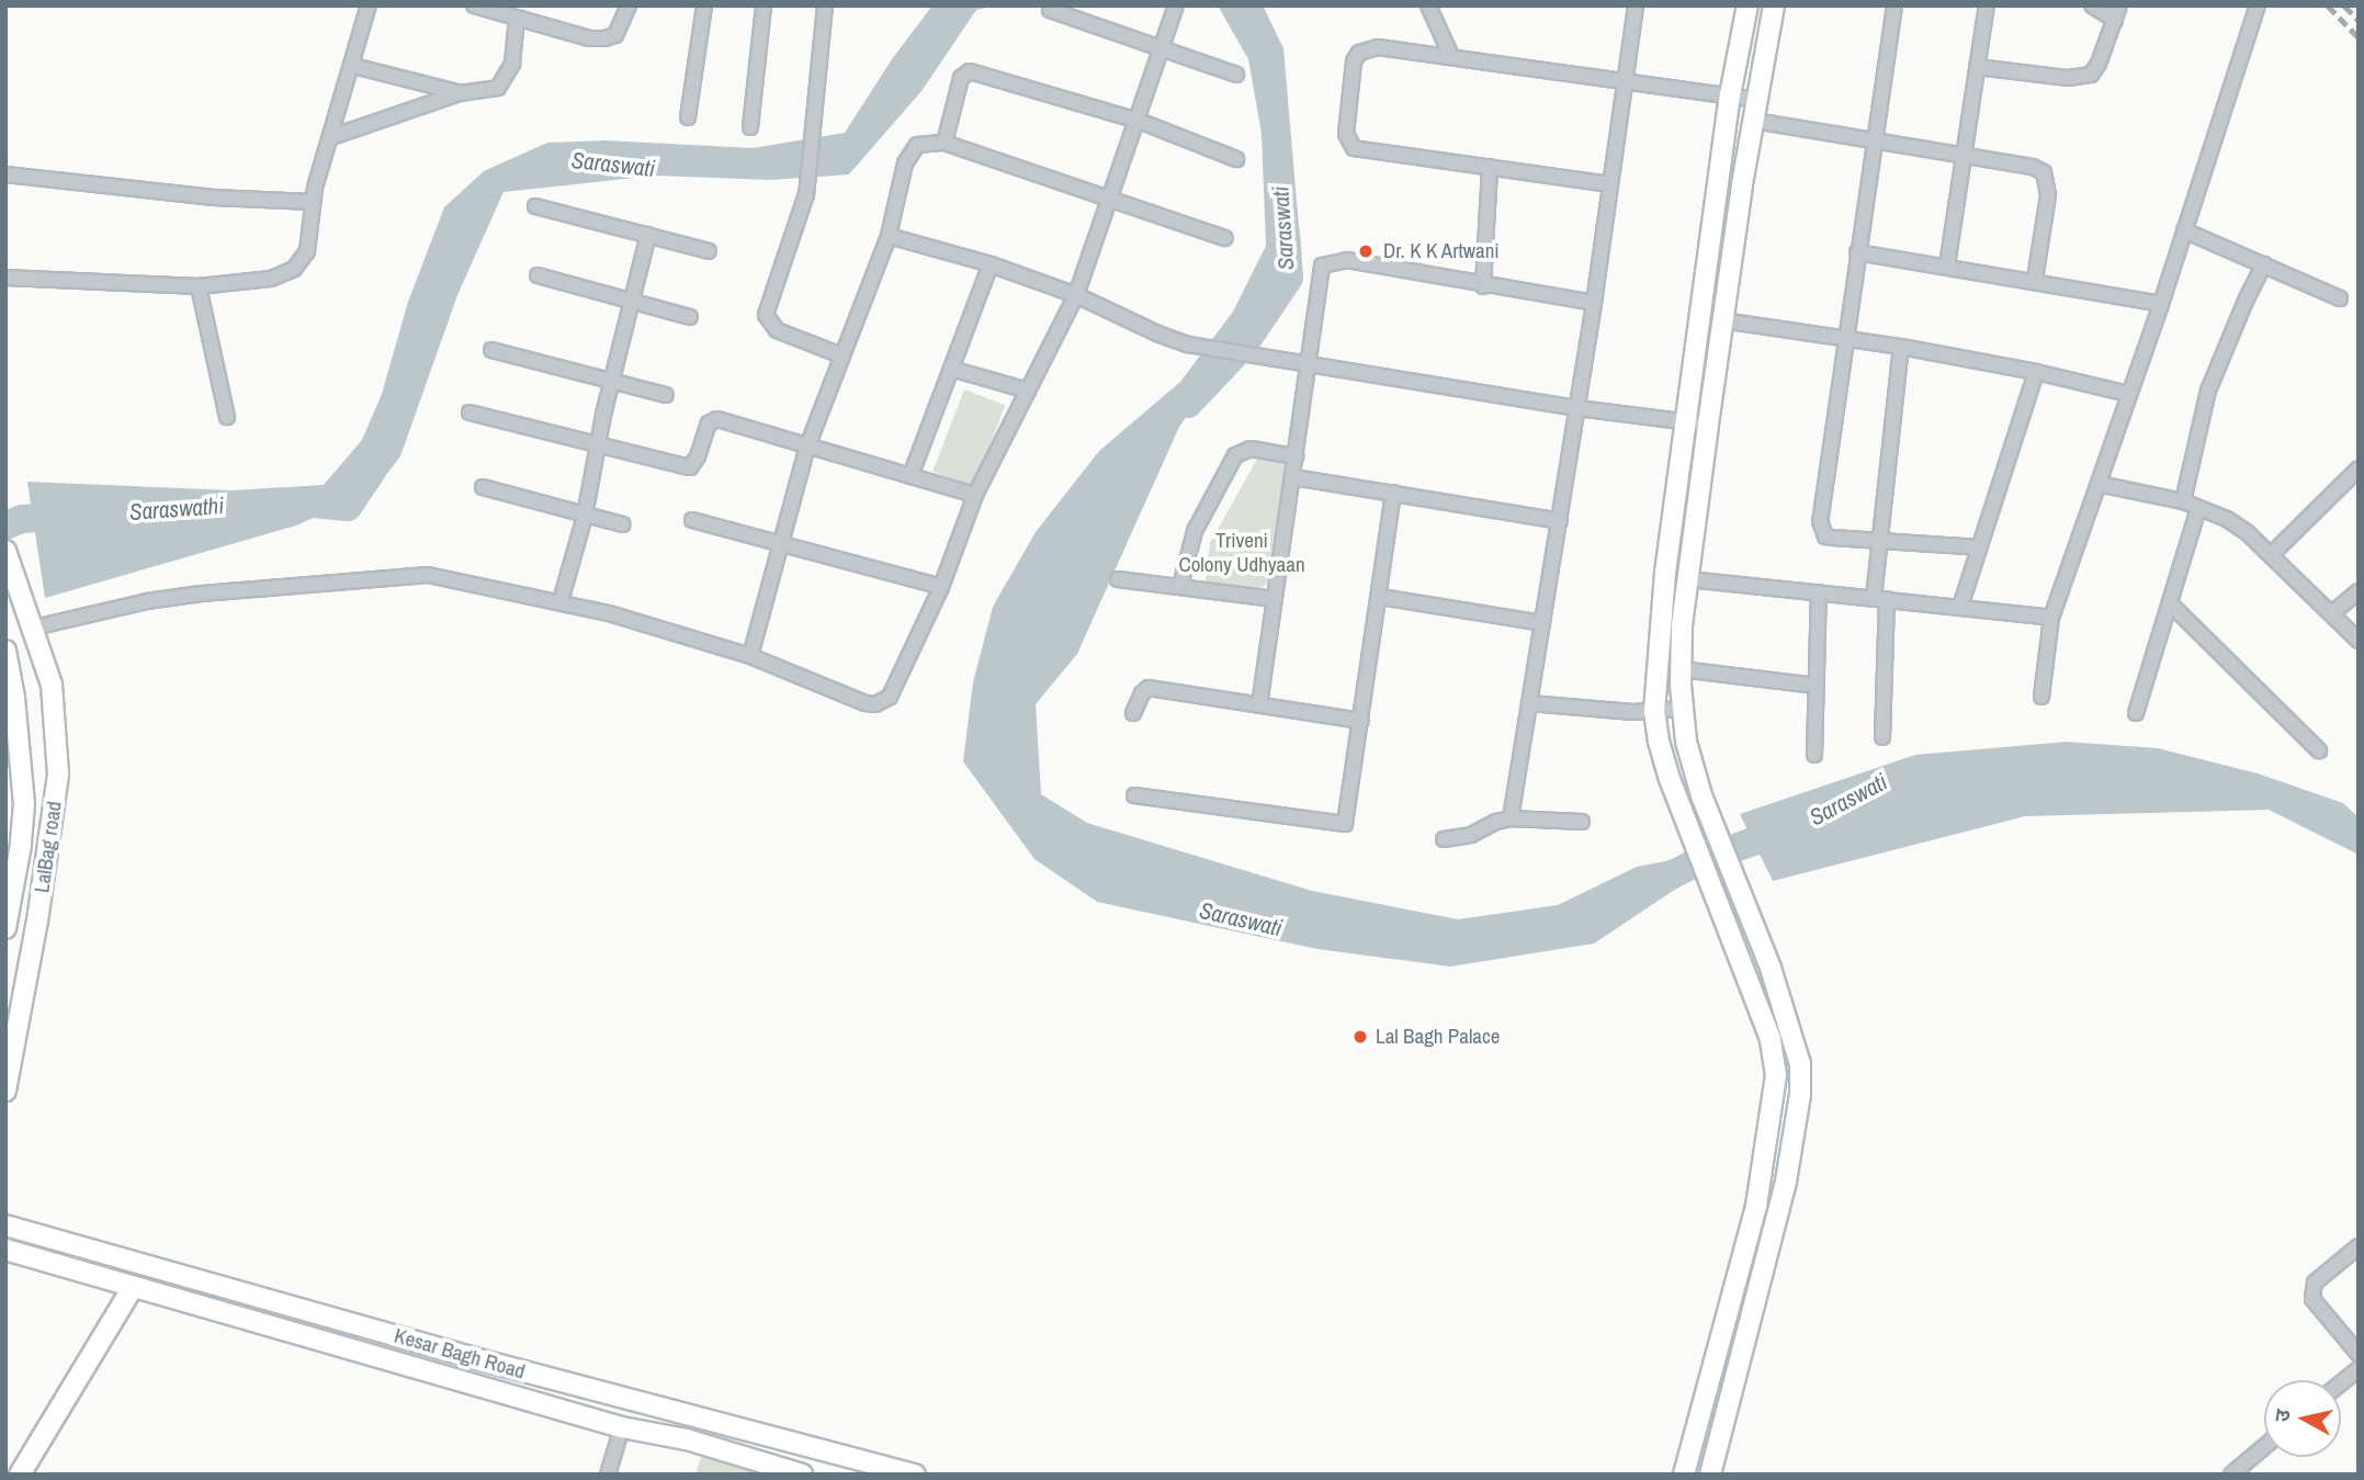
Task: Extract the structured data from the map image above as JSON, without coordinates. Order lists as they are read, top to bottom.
{
  "streets": {
    "main road": ["LalBag road", "Kesar Bagh Road"]
  },
  "water": ["Saraswati", "Saraswathi"],
  "parks": ["Triveni Colony Udhyaan"],
  "places": ["Dr. K K Artwani", "Lal Bagh Palace"],
  "north": "left"
}
